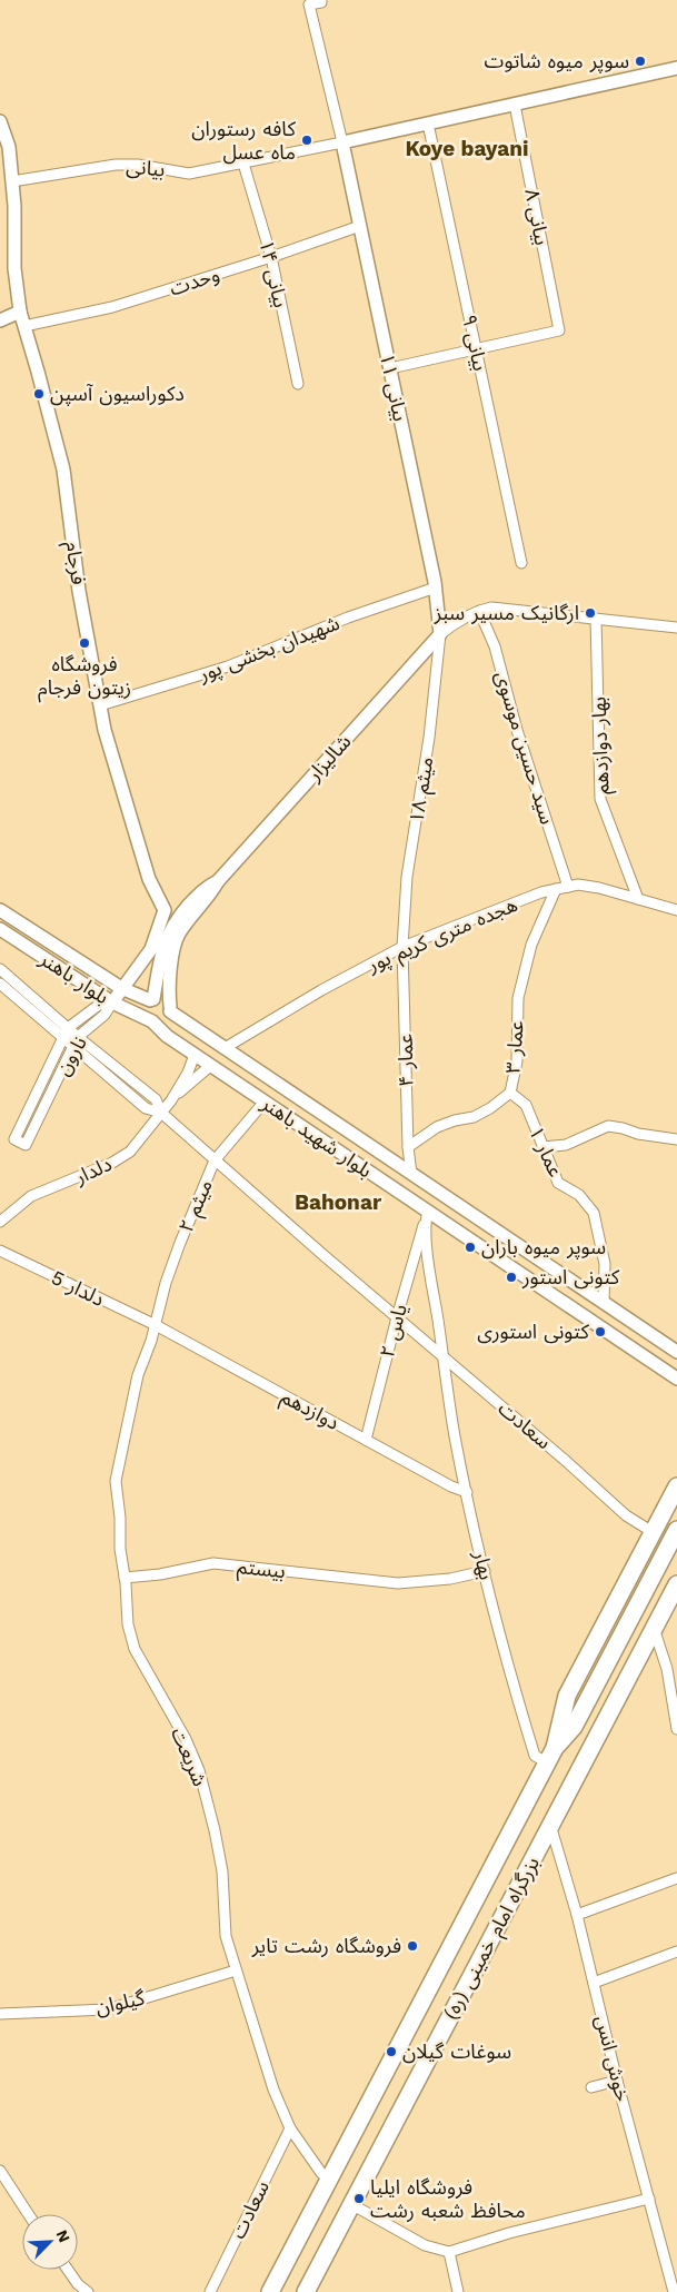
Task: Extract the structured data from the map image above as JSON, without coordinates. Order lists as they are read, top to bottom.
{
  "streets": {
    "highway": ["بزرگراه امام خمینی (ره)"],
    "street": [
      "بیانی",
      "بیانی ۸",
      "بیانی ۱۴",
      "وحدت",
      "بیانی ۹",
      "بیانی ۱۱",
      "فرجام",
      "شهیدان بخشی پور",
      "بهار دوازدهم",
      "سید حسین موسوی",
      "شالیزار",
      "میثم ۱۸",
      "هجده متری کریم پور",
      "بلوار باهنر",
      "عمار ۳",
      "نارون",
      "عمار ۴",
      "بلوار شهید باهنر",
      "عمار ۱",
      "دلدار",
      "میثم ۲",
      "دلدار 5",
      "یاس ۲",
      "دوازدهم",
      "سعادت",
      "بهار",
      "بیستم",
      "شریعت",
      "گیلوان",
      "خوش انس"
    ]
  },
  "crossings": [
    ["بیانی", "بیانی ۱۴"],
    ["بیانی", "بیانی ۱۱"],
    ["بیانی", "فرجام"],
    ["بیانی ۸", "بیانی ۹"],
    ["بیانی ۱۴", "وحدت"],
    ["وحدت", "بیانی ۱۱"],
    ["وحدت", "فرجام"],
    ["بیانی ۱۱", "شهیدان بخشی پور"],
    ["بیانی ۱۱", "شالیزار"],
    ["بیانی ۱۱", "میثم ۱۸"],
    ["فرجام", "شهیدان بخشی پور"],
    ["بهار دوازدهم", "هجده متری کریم پور"],
    ["سید حسین موسوی", "هجده متری کریم پور"],
    ["شالیزار", "میثم ۱۸"],
    ["شالیزار", "بلوار باهنر"],
    ["شالیزار", "بلوار شهید باهنر"],
    ["میثم ۱۸", "هجده متری کریم پور"],
    ["میثم ۱۸", "عمار ۴"],
    ["هجده متری کریم پور", "عمار ۳"],
    ["هجده متری کریم پور", "عمار ۴"],
    ["هجده متری کریم پور", "بلوار شهید باهنر"],
    ["بلوار باهنر", "نارون"],
    ["بلوار باهنر", "بلوار شهید باهنر"],
    ["عمار ۳", "عمار ۴"],
    ["عمار ۳", "عمار ۱"],
    ["نارون", "سعادت"],
    ["عمار ۴", "بلوار شهید باهنر"],
    ["بلوار شهید باهنر", "عمار ۱"],
    ["بلوار شهید باهنر", "میثم ۲"],
    ["بلوار شهید باهنر", "یاس ۲"],
    ["بلوار شهید باهنر", "بهار"],
    ["دلدار", "سعادت"],
    ["میثم ۲", "دلدار 5"],
    ["میثم ۲", "دوازدهم"],
    ["میثم ۲", "سعادت"],
    ["میثم ۲", "شریعت"],
    ["دلدار 5", "دوازدهم"],
    ["دلدار 5", "شریعت"],
    ["یاس ۲", "دوازدهم"],
    ["یاس ۲", "سعادت"],
    ["یاس ۲", "بهار"],
    ["دوازدهم", "بهار"],
    ["دوازدهم", "شریعت"],
    ["سعادت", "بهار"],
    ["سعادت", "شریعت"],
    ["سعادت", "بزرگراه امام خمینی (ره)"],
    ["بهار", "بیستم"],
    ["بهار", "بزرگراه امام خمینی (ره)"],
    ["بیستم", "شریعت"],
    ["شریعت", "بزرگراه امام خمینی (ره)"],
    ["شریعت", "گیلوان"],
    ["بزرگراه امام خمینی (ره)", "خوش انس"]
  ],
  "districts": ["Koye bayani", "Bahonar"],
  "places": [
    "سوپر میوه شاتوت",
    "کافه رستوران ماه عسل",
    "دکوراسیون آسپن",
    "ارگانیک مسیر سبز",
    "فروشگاه زیتون فرجام",
    "سوپر میوه باران",
    "کتونی استور",
    "کتونی استوری",
    "فروشگاه رشت تاير",
    "سوغات گیلان",
    "فروشگاه ایلیا محافظ شعبه رشت"
  ],
  "north": "top right"
}
